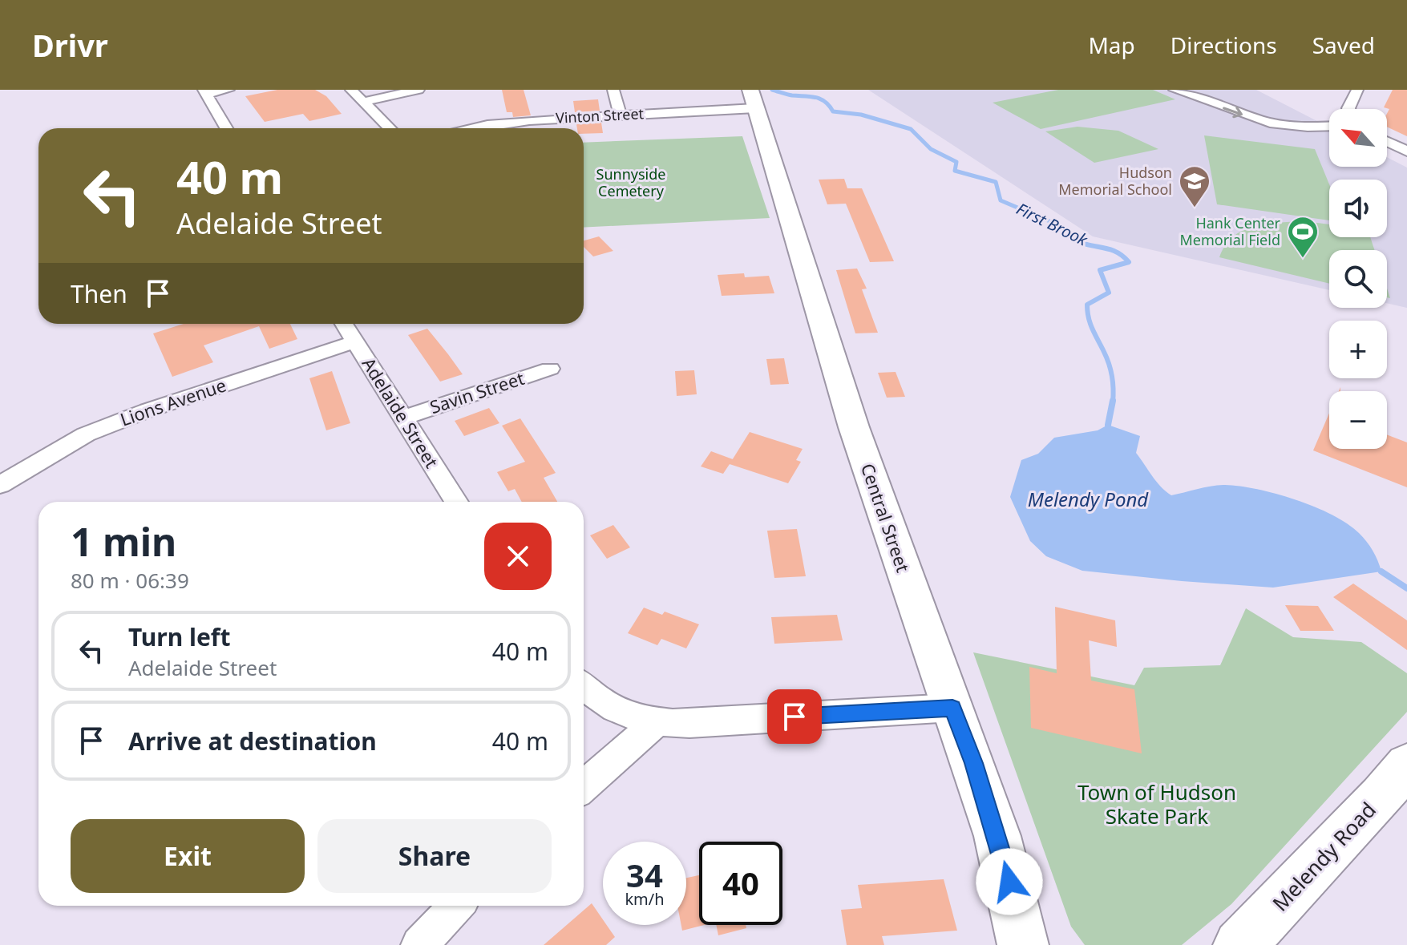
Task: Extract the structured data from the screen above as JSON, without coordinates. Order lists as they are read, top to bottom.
{
  "streets": {
    "street": [
      "Vinton Street",
      "Savin Street",
      "Lions Avenue",
      "Adelaide Street",
      "Central Street",
      "Melendy Road"
    ]
  },
  "crossings": [
    ["Vinton Street", "Central Street"],
    ["Savin Street", "Adelaide Street"],
    ["Lions Avenue", "Adelaide Street"]
  ],
  "water": ["First Brook", "Melendy Pond"],
  "parks": ["Sunnyside Cemetery", "Town of Hudson Skate Park"],
  "places": {
    "school or university": ["Hudson Memorial School"],
    "sports": ["Hank Center Memorial Field"]
  },
  "north": "top left",
  "page": {
    "header": "Drivr",
    "nav": ["Map", "Directions", "Saved"],
    "map_buttons": ["+", "−"],
    "turn": ["40 m", "Adelaide Street"],
    "then": "Then",
    "heading": ["1 min", "80 m · 06:39"],
    "list": [
      {
        "name": "Turn left",
        "note": "Adelaide Street",
        "value": "40 m"
      },
      {
        "name": "Arrive at destination",
        "value": "40 m"
      }
    ],
    "buttons": ["Exit", "Share"],
    "speed": "34 km/h",
    "limit": "40"
  }
}
